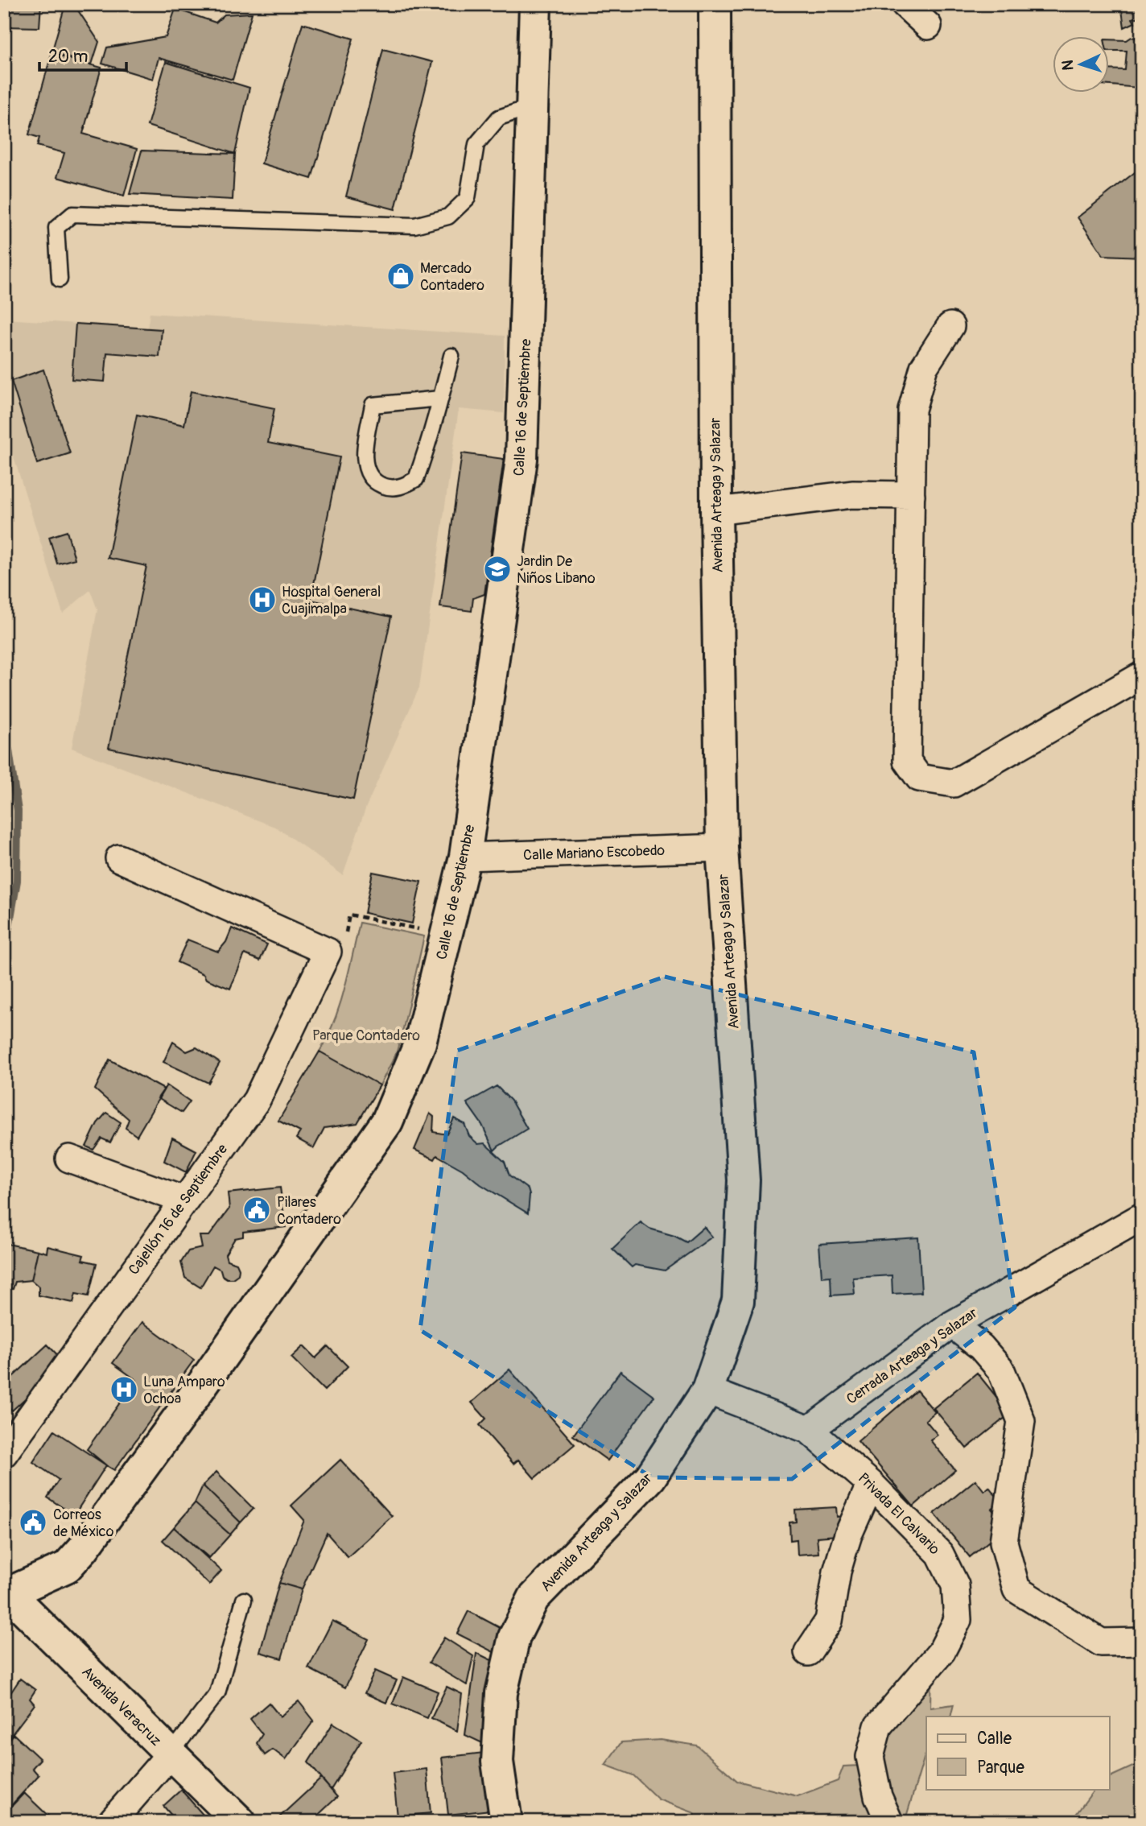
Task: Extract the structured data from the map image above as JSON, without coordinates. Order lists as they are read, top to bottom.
{
  "streets": {
    "street": [
      "Calle 16 de Septiembre",
      "Avenida Arteaga y Salazar",
      "Calle Mariano Escobedo",
      "Cajellón 16 de Septiembre",
      "Cerrada Arteaga y Salazar",
      "Privada El Calvario",
      "Avenida Veracruz"
    ]
  },
  "crossings": [
    ["Calle 16 de Septiembre", "Calle Mariano Escobedo"],
    ["Calle 16 de Septiembre", "Avenida Veracruz"],
    ["Avenida Arteaga y Salazar", "Calle Mariano Escobedo"],
    ["Cerrada Arteaga y Salazar", "Privada El Calvario"]
  ],
  "parks": ["Parque Contadero"],
  "places": {
    "shop": ["Mercado Contadero"],
    "school or university": ["Jardin De Niños Libano"],
    "hospital": ["Hospital General Cuajimalpa", "Luna Amparo Ochoa"],
    "public building": ["Pilares Contadero", "Correos de México"]
  },
  "legend": ["Calle", "Parque"],
  "scale_bar": "20 m",
  "north": "left"
}
